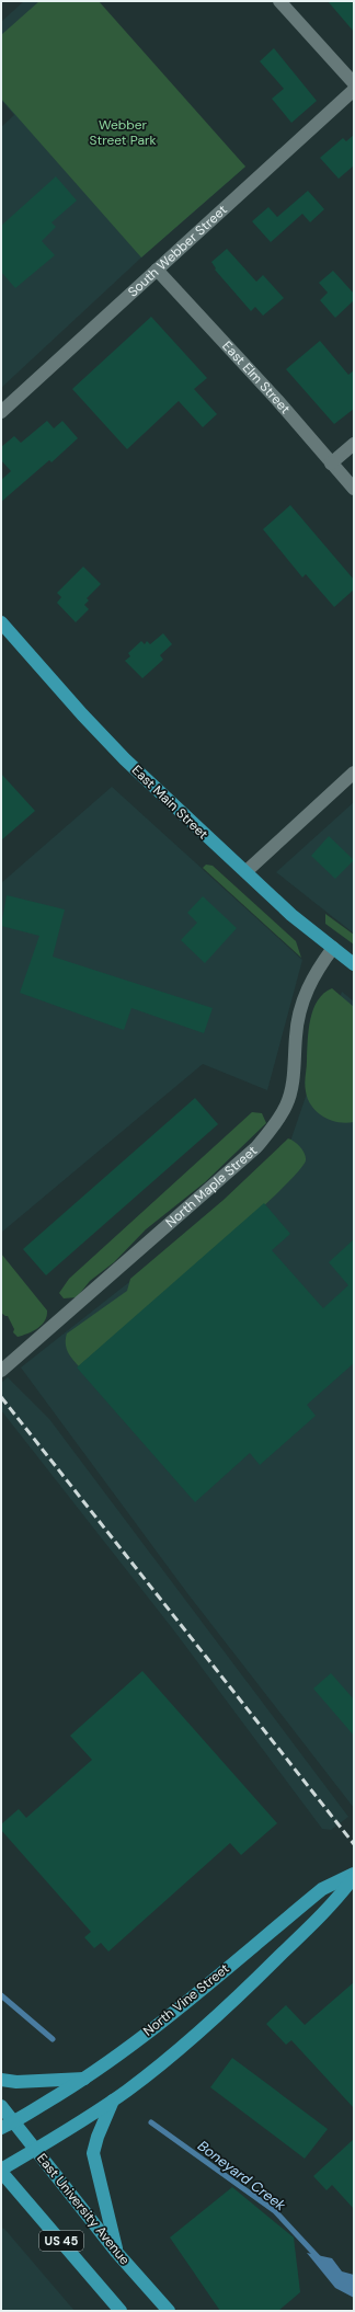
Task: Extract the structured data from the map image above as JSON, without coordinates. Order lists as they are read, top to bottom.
{
  "streets": {
    "main road": [
      "East Main Street",
      "North Vine Street",
      "East University Avenue",
      "US 45"
    ],
    "street": ["South Webber Street", "East Elm Street", "North Maple Street"]
  },
  "crossings": [
    ["South Webber Street", "East Elm Street"],
    ["East Main Street", "North Maple Street"],
    ["North Vine Street", "East University Avenue"],
    ["North Vine Street", "US 45"]
  ],
  "water": ["Boneyard Creek"],
  "parks": ["Webber Street Park"]
}
